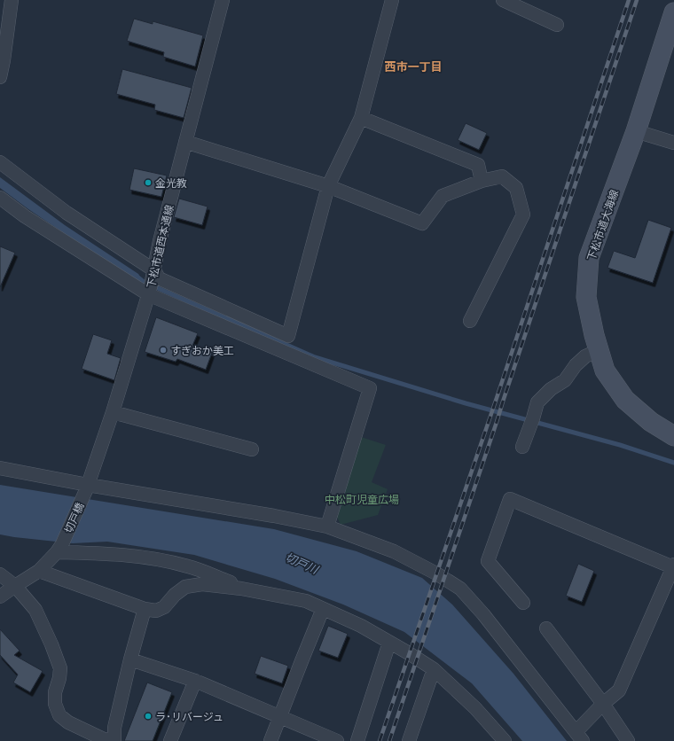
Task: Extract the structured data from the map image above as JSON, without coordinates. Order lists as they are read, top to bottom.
{
  "streets": {
    "street": ["下松市道大海線", "下松市道西本通線", "切戸橋"]
  },
  "crossings": [
    ["下松市道西本通線", "切戸橋"]
  ],
  "districts": ["西市一丁目"],
  "water": ["切戸川"],
  "parks": ["中松町児童広場"],
  "places": ["金光教", "すぎおか美工", "ラ･リバージュ"]
}
